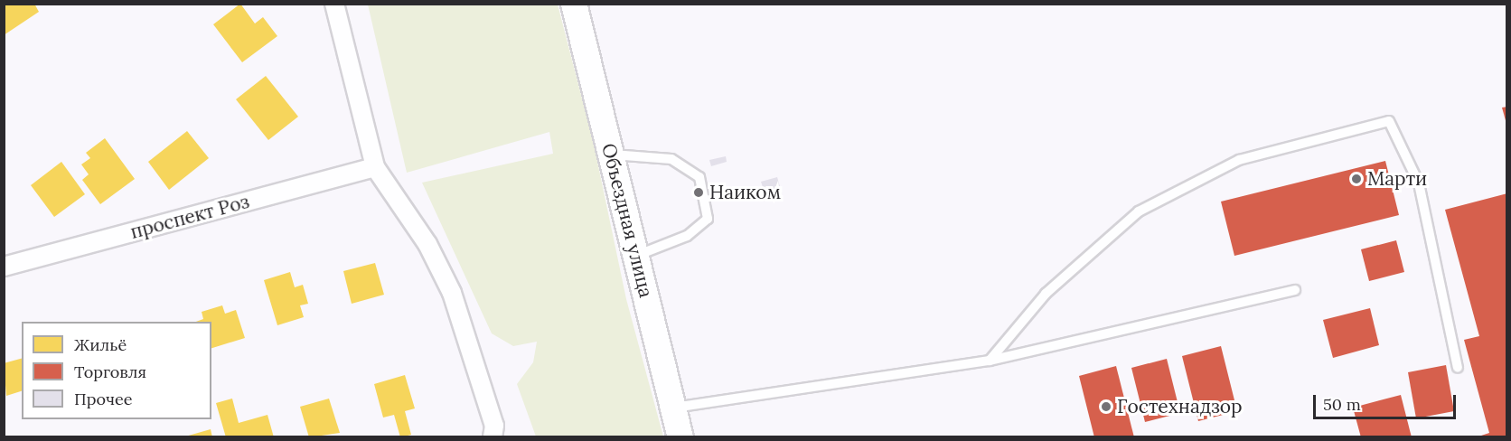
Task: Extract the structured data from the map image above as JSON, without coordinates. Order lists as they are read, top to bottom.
{
  "streets": {
    "main road": ["Объездная улица"],
    "street": ["проспект Роз"]
  },
  "places": ["Марти", "Наиком", "Гостехнадзор"],
  "legend": ["Жильё", "Торговля", "Прочее"],
  "scale_bar": "50 m"
}
